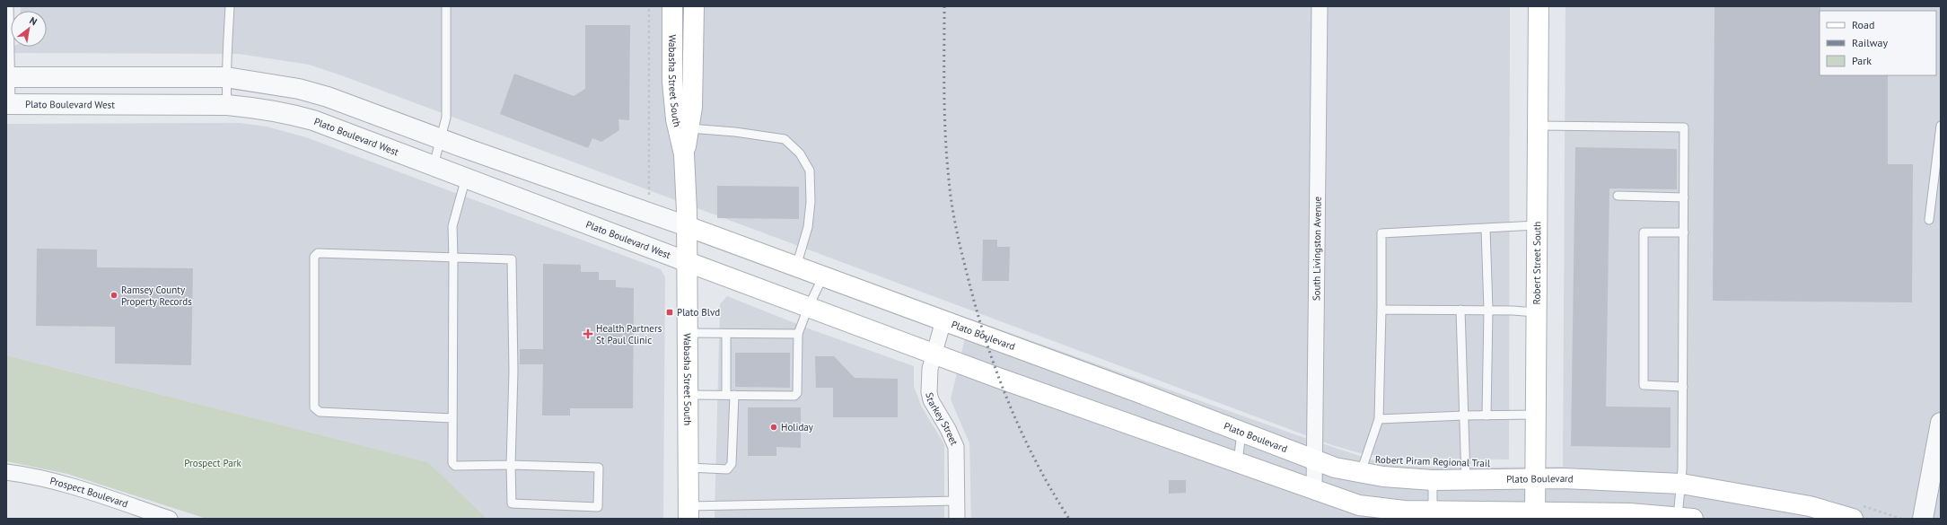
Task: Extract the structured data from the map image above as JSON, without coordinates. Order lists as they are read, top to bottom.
{
  "streets": {
    "main road": ["Wabasha Street South", "Robert Street South", "Plato Boulevard"],
    "street": [
      "Plato Boulevard West",
      "South Livingston Avenue",
      "Starkey Street",
      "Prospect Boulevard"
    ]
  },
  "crossings": [
    ["Wabasha Street South", "Plato Boulevard West"],
    ["Wabasha Street South", "Plato Boulevard"],
    ["South Livingston Avenue", "Plato Boulevard"],
    ["Robert Street South", "Plato Boulevard"],
    ["Plato Boulevard", "Starkey Street"]
  ],
  "parks": ["Prospect Park"],
  "places": {
    "other": ["Ramsey County Property Records", "Holiday"],
    "transit": ["Plato Blvd"],
    "health": ["Health Partners St Paul Clinic"]
  },
  "legend": ["Road", "Railway", "Park"],
  "north": "top right"
}
